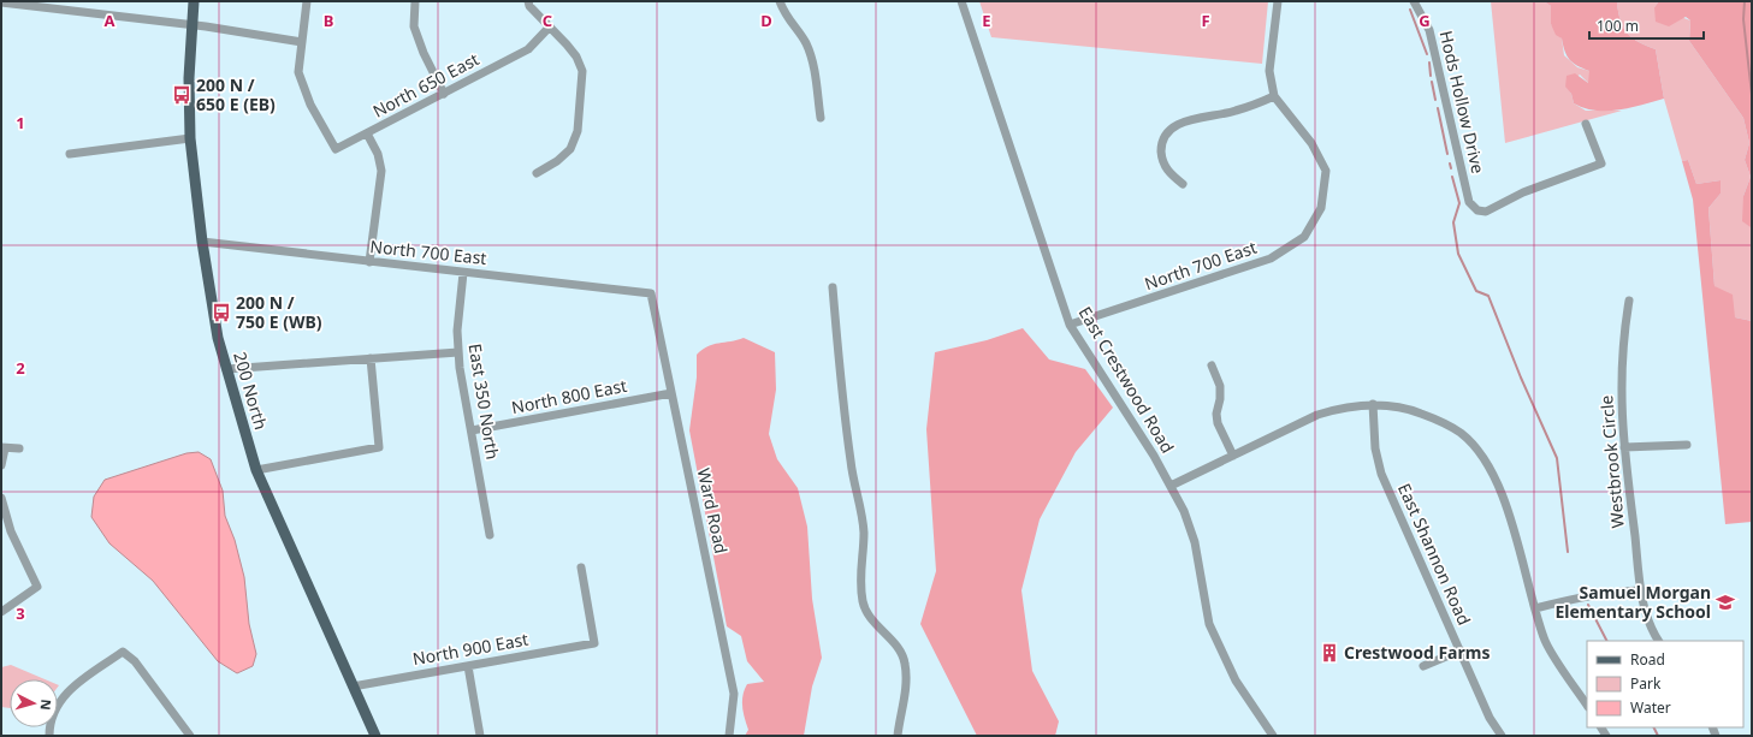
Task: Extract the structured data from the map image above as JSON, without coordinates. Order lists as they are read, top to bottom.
{
  "streets": {
    "main road": ["200 North"],
    "street": [
      "North 650 East",
      "Hods Hollow Drive",
      "North 700 East",
      "East Crestwood Road",
      "North 800 East",
      "East 350 North",
      "Westbrook Circle",
      "Ward Road",
      "East Shannon Road",
      "North 900 East"
    ]
  },
  "crossings": [
    ["North 650 East", "North 700 East"],
    ["North 700 East", "East Crestwood Road"],
    ["North 700 East", "200 North"],
    ["North 700 East", "East 350 North"],
    ["North 700 East", "Ward Road"],
    ["200 North", "North 900 East"],
    ["North 800 East", "East 350 North"],
    ["North 800 East", "Ward Road"]
  ],
  "places": {
    "bus stop": ["200 N / 650 E (EB)", "200 N / 750 E (WB)"],
    "school or university": ["Samuel Morgan Elementary School"],
    "building": ["Crestwood Farms"]
  },
  "legend": ["Road", "Park", "Water"],
  "scale_bar": "100 m",
  "north": "right",
  "grid": {
    "columns": [
      "A",
      "B",
      "C",
      "D",
      "E",
      "F",
      "G"
    ],
    "rows": ["1", "2", "3"]
  }
}
